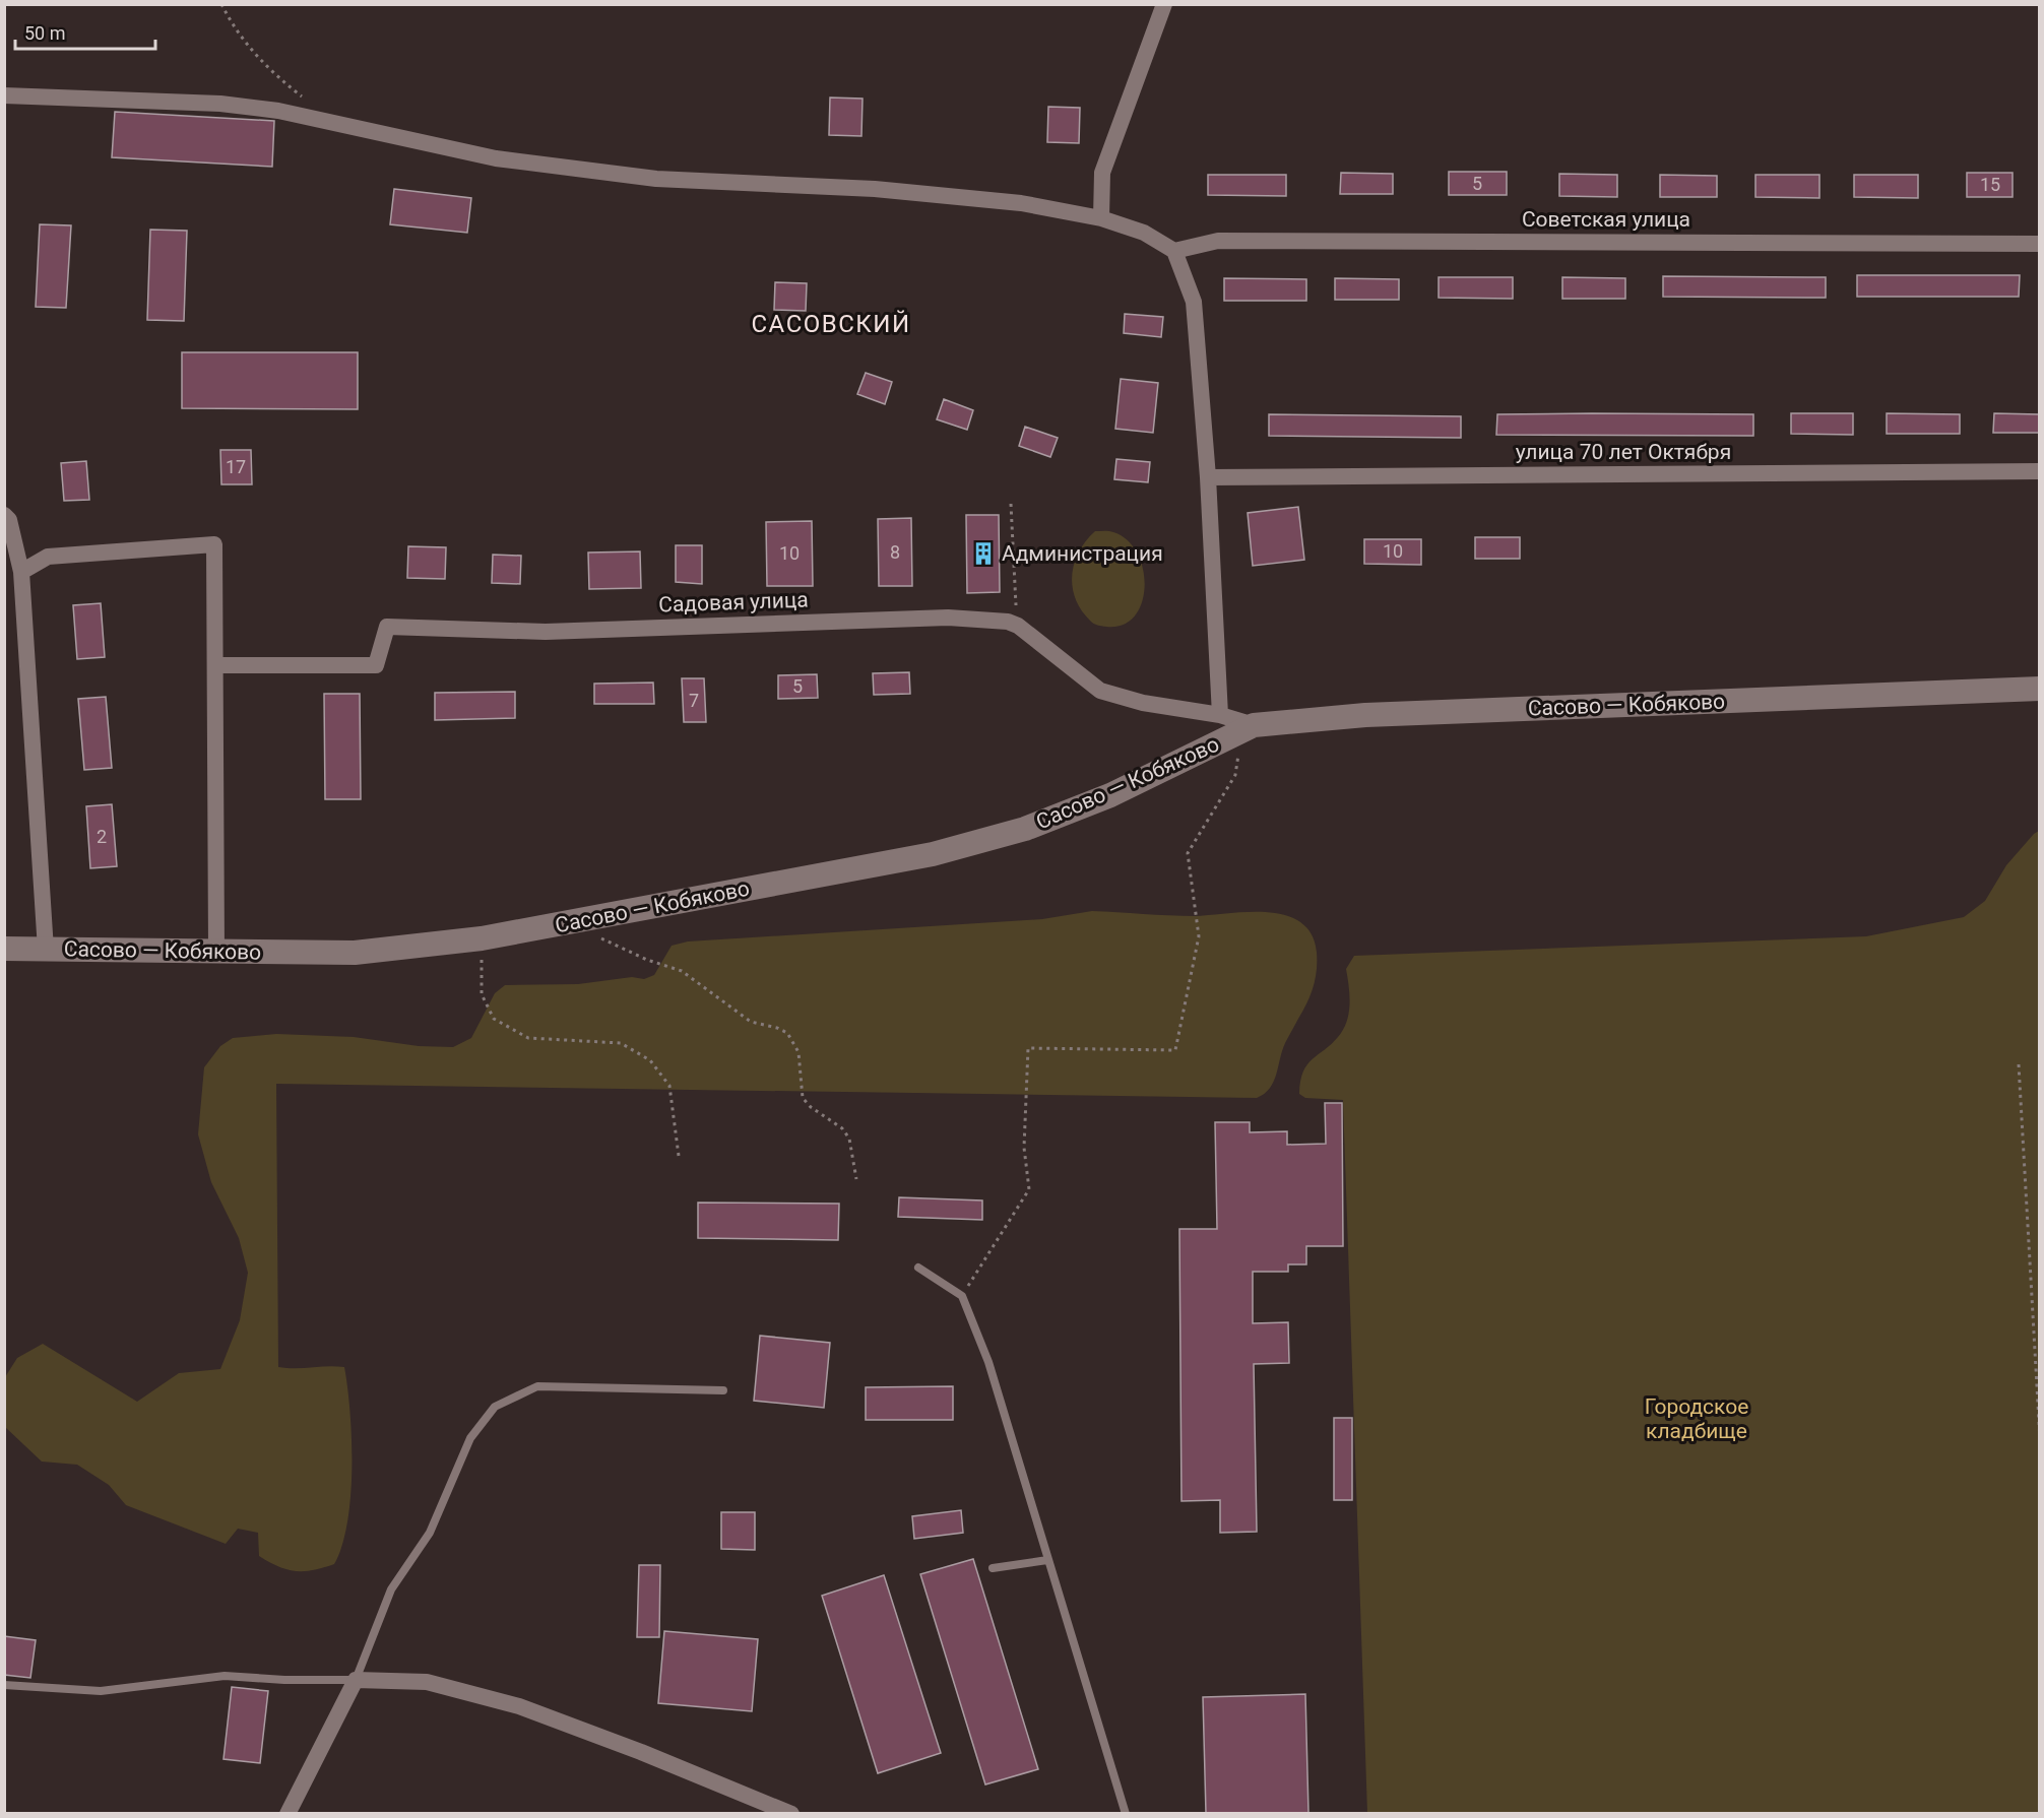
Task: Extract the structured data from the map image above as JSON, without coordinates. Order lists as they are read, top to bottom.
{
  "streets": {
    "street": [
      "Советская улица",
      "улица 70 лет Октября",
      "Садовая улица",
      "Сасово — Кобяково"
    ]
  },
  "crossings": [
    ["Садовая улица", "Сасово — Кобяково"]
  ],
  "districts": ["САСОВСКИЙ"],
  "parks": ["Городское кладбище"],
  "places": {
    "building": ["Администрация"]
  },
  "house_numbers": [
    "5",
    "15",
    "17",
    "10",
    "8",
    "10",
    "5",
    "7",
    "2"
  ],
  "scale_bar": "50 m"
}
